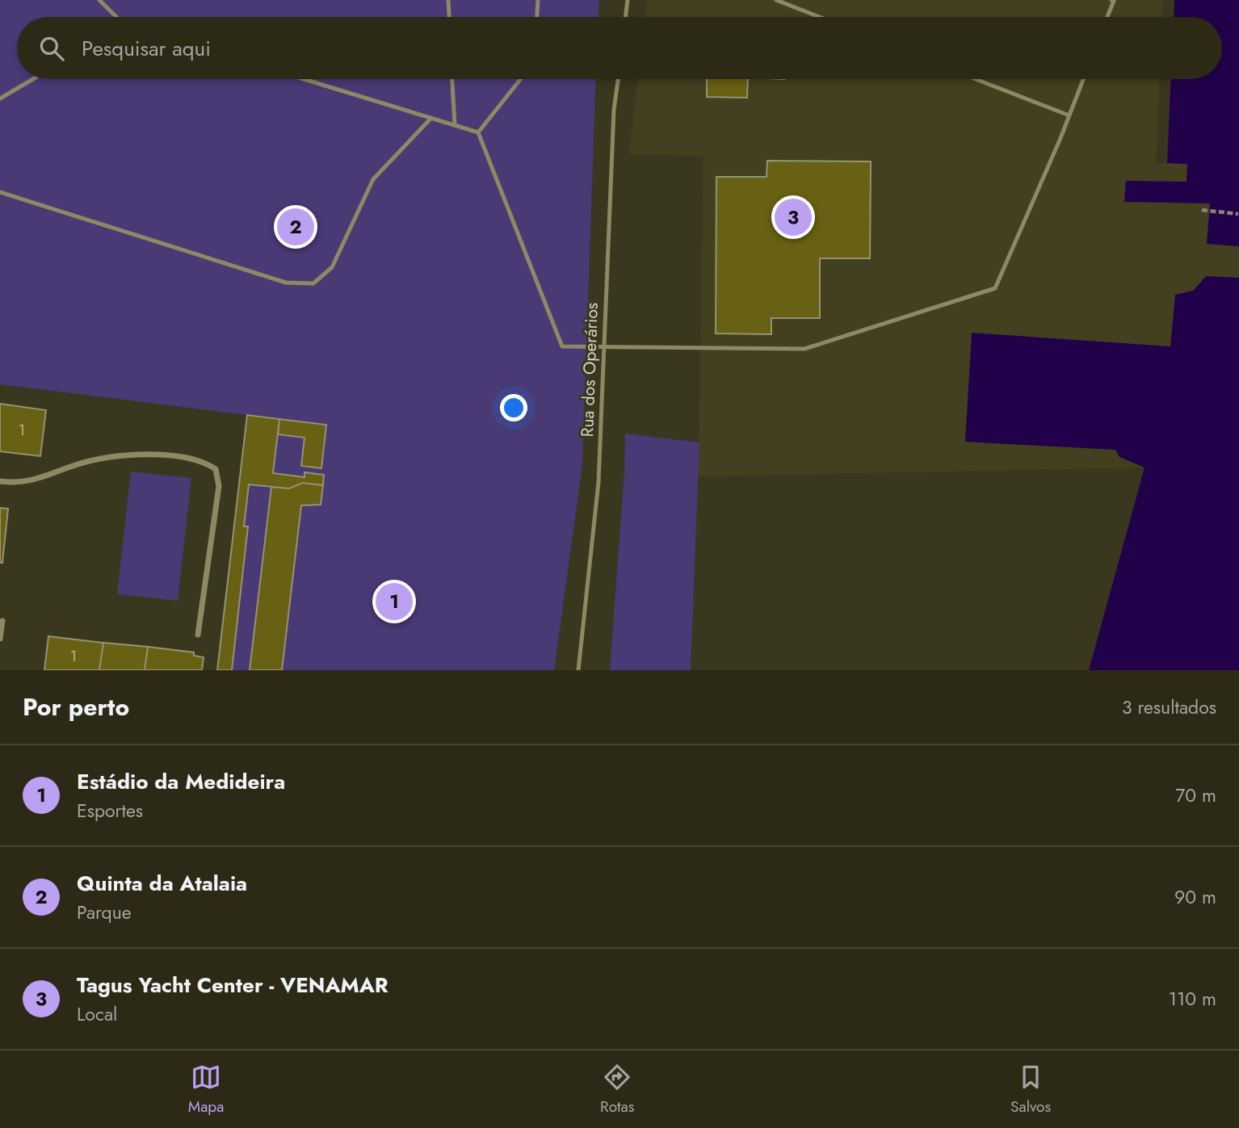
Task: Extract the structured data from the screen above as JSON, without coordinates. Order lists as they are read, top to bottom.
{
  "streets": {
    "lane": ["Rua dos Operários"]
  },
  "house_numbers": ["1", "1"],
  "page": {
    "search": "Pesquisar aqui",
    "pins": ["3", "2", "1"],
    "heading": ["Por perto", "3 resultados"],
    "list": [
      {
        "mark": "1",
        "name": "Estádio da Medideira",
        "note": "Esportes",
        "value": "70 m"
      },
      {
        "mark": "2",
        "name": "Quinta da Atalaia",
        "note": "Parque",
        "value": "90 m"
      },
      {
        "mark": "3",
        "name": "Tagus Yacht Center - VENAMAR",
        "note": "Local",
        "value": "110 m"
      }
    ],
    "nav": ["Mapa", "Rotas", "Salvos"]
  }
}
